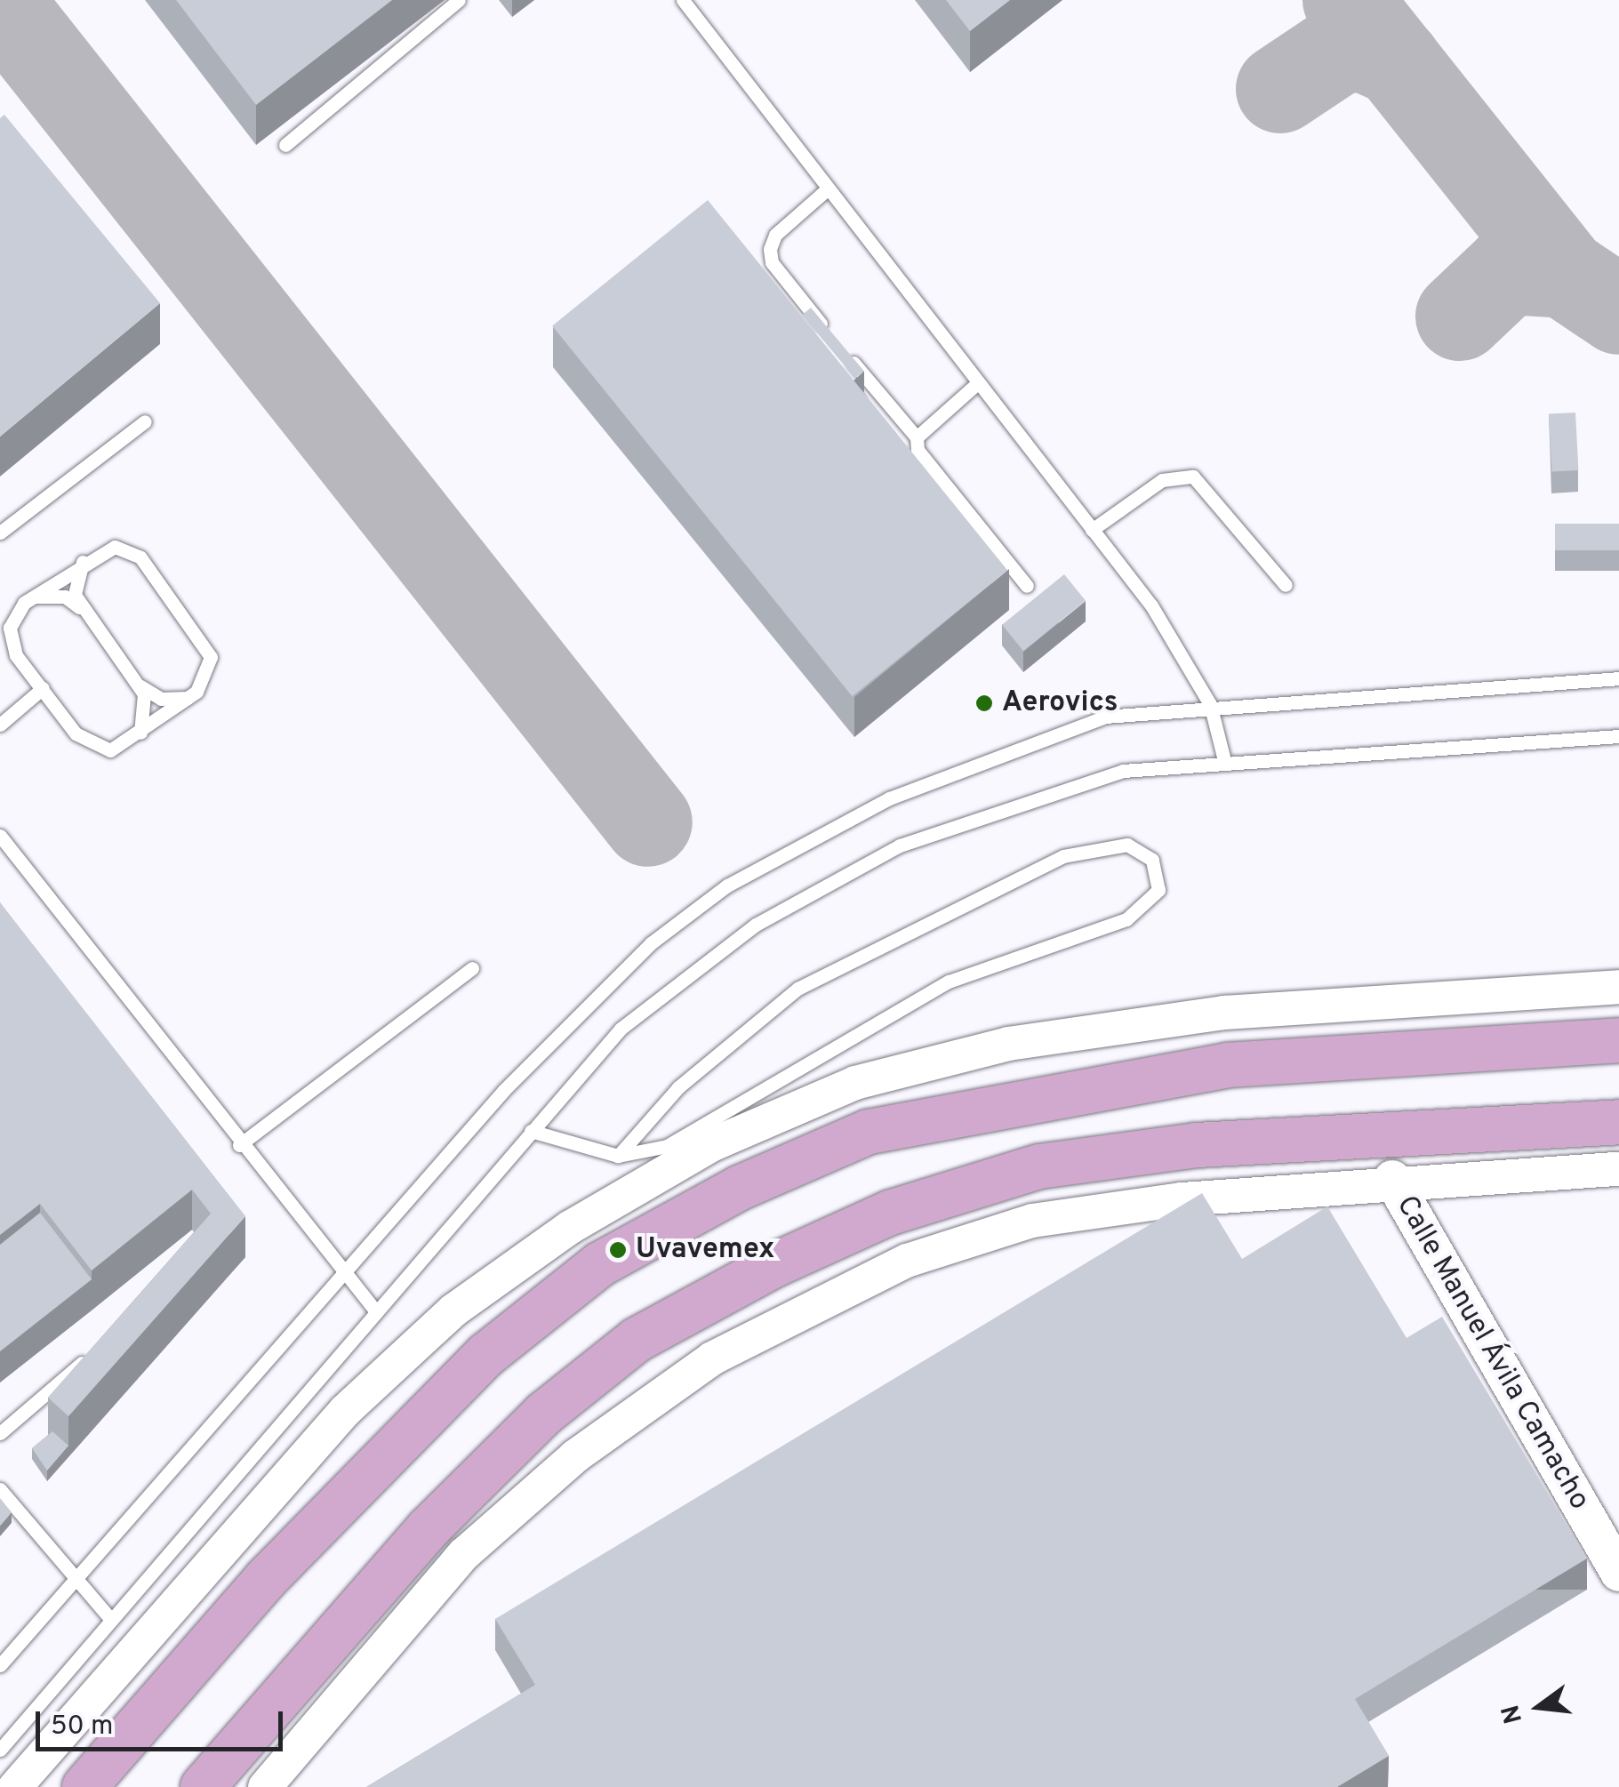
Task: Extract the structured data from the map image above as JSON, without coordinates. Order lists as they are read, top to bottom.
{
  "streets": {
    "main road": ["Calle Manuel Ávila Camacho"]
  },
  "places": ["Aerovics", "Uvavemex"],
  "scale_bar": "50 m",
  "north": "left"
}
